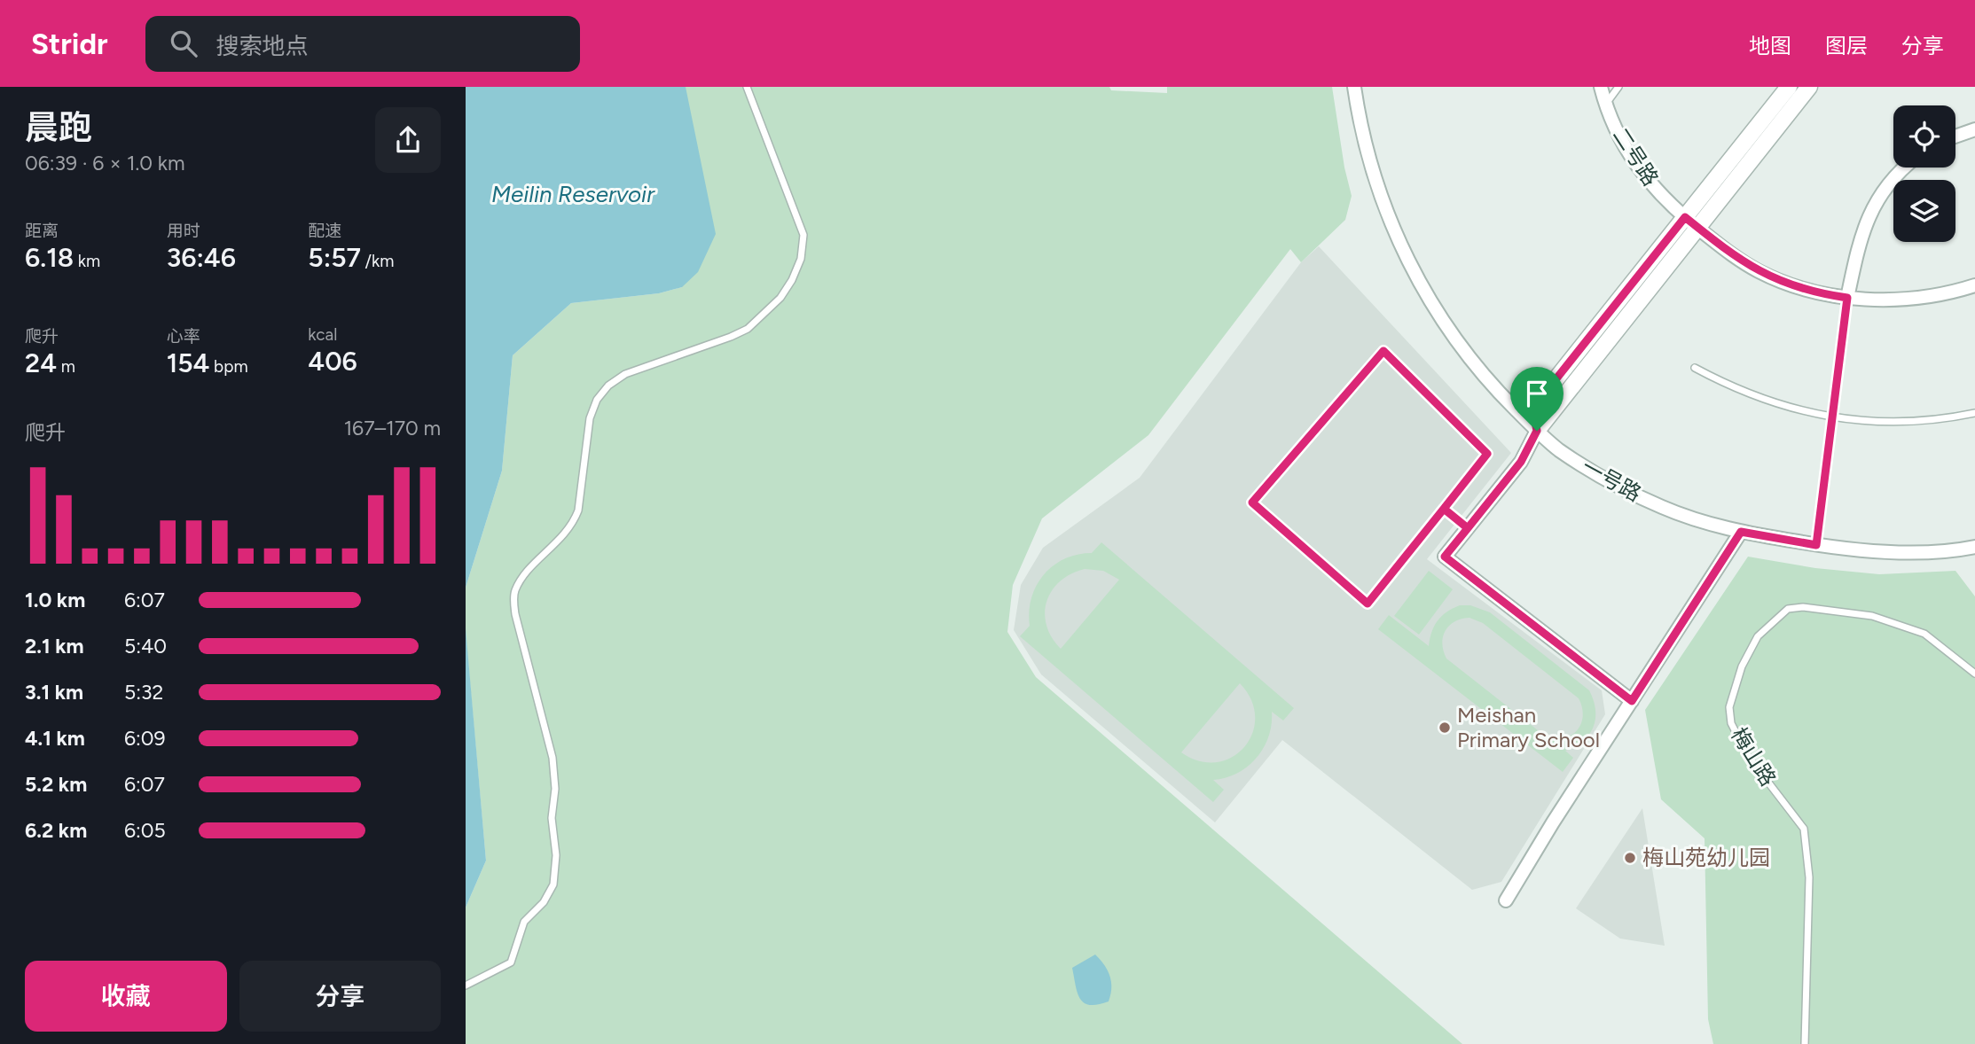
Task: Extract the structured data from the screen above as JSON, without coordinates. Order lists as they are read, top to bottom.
{
  "streets": {
    "street": ["二号路", "一号路"],
    "lane": ["梅山路"]
  },
  "water": ["Meilin Reservoir"],
  "places": ["Meishan Primary School", "梅山苑幼儿园"],
  "page": {
    "header": "Stridr",
    "search": "搜索地点",
    "nav": ["地图", "图层", "分享"],
    "heading": ["晨跑", "06:39 · 6 × 1.0 km"],
    "stats": [
      ["距离", "6.18 km"],
      ["用时", "36:46"],
      ["配速", "5:57 /km"],
      ["爬升", "24 m"],
      ["心率", "154 bpm"],
      ["kcal", "406"]
    ],
    "chart": ["爬升", "167–170 m"],
    "list": [
      {
        "name": "1.0 km",
        "note": "6:07"
      },
      {
        "name": "2.1 km",
        "note": "5:40"
      },
      {
        "name": "3.1 km",
        "note": "5:32"
      },
      {
        "name": "4.1 km",
        "note": "6:09"
      },
      {
        "name": "5.2 km",
        "note": "6:07"
      },
      {
        "name": "6.2 km",
        "note": "6:05"
      }
    ],
    "buttons": ["收藏", "分享"]
  }
}
